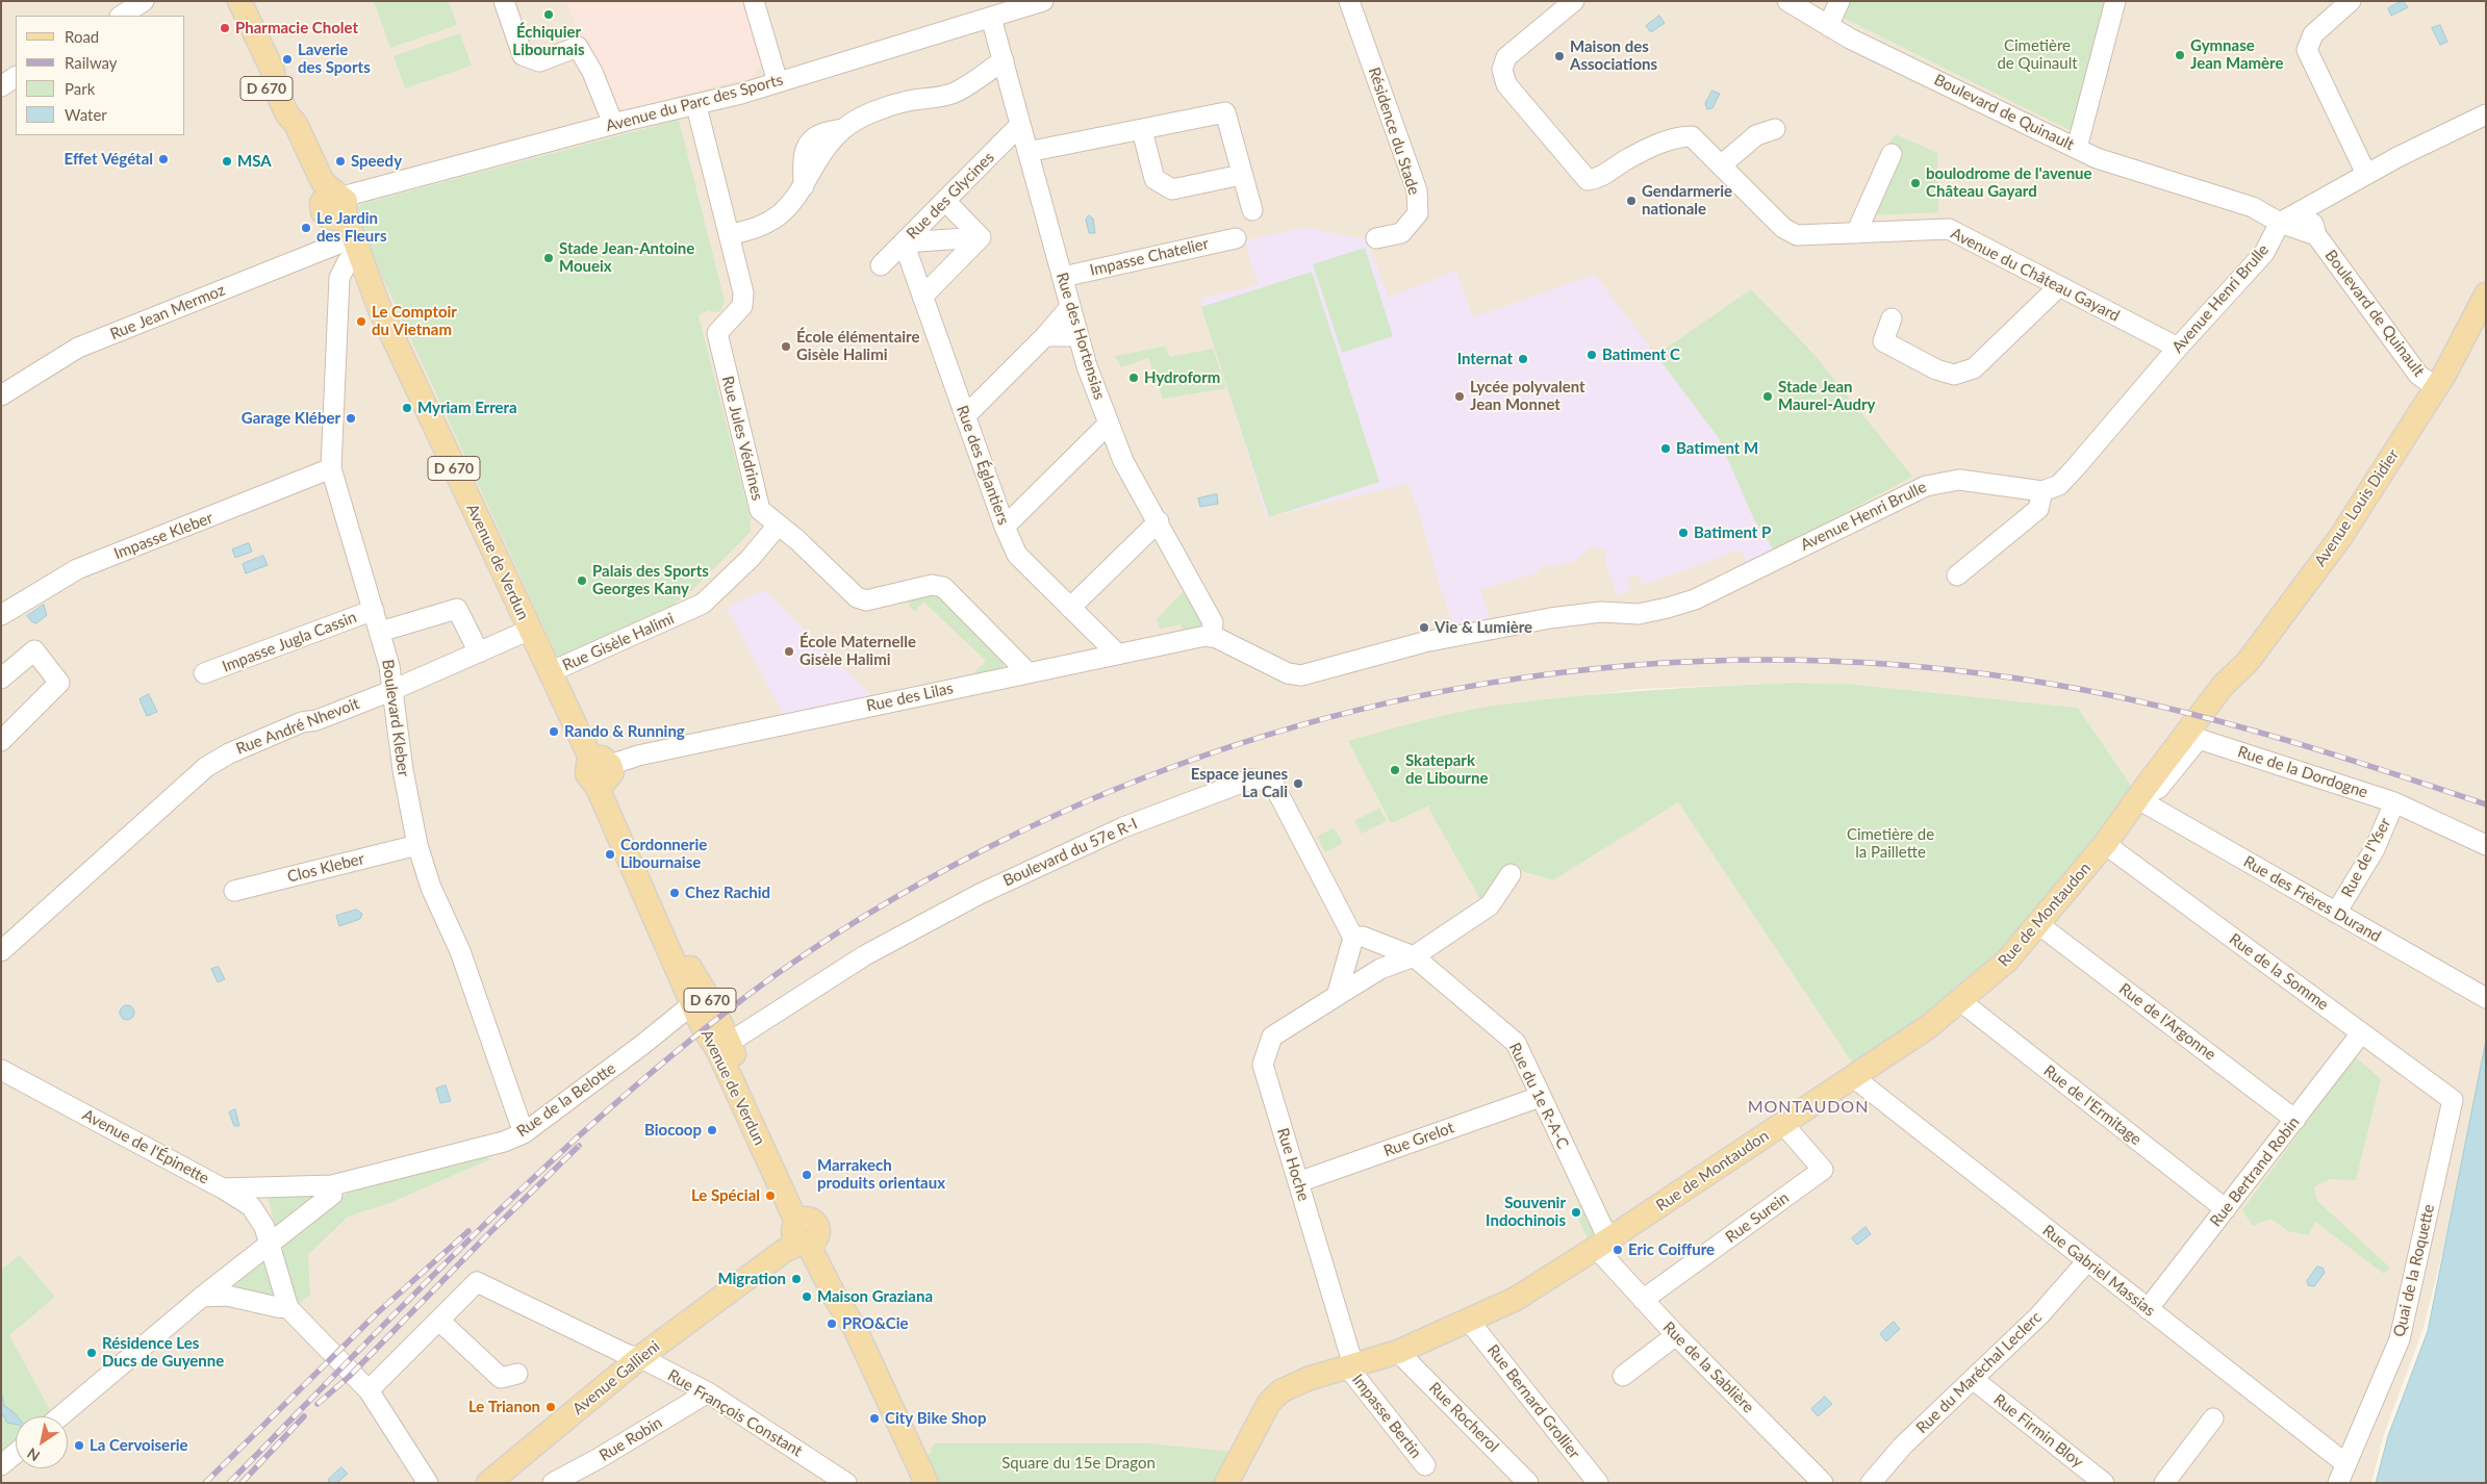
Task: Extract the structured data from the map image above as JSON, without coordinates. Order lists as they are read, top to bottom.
{
  "streets": {
    "main road": [
      "D 670",
      "Avenue Louis Didier",
      "Avenue de Verdun",
      "Rue de Montaudon",
      "Avenue Gallieni"
    ],
    "street": [
      "Avenue du Parc des Sports",
      "Boulevard de Quinault",
      "Résidence du Stade",
      "Rue des Glycines",
      "Impasse Chatelier",
      "Avenue du Château Gayard",
      "Avenue Henri Brulle",
      "Rue Jean Mermoz",
      "Rue des Hortensias",
      "Rue Jules Védrines",
      "Rue des Églantiers",
      "Impasse Kleber",
      "Impasse Jugla Cassin",
      "Rue Gisèle Halimi",
      "Rue des Lilas",
      "Boulevard Kleber",
      "Rue André Nhevoit",
      "Rue de la Dordogne",
      "Boulevard du 57e R-I",
      "Rue de l'Yser",
      "Clos Kleber",
      "Rue des Frères Durand",
      "Rue de la Somme",
      "Rue de l'Argonne",
      "Rue du 1e R-A-C",
      "Rue de la Belotte",
      "Rue de l'Ermitage",
      "Rue Grelot",
      "Avenue de l'Épinette",
      "Rue Hoche",
      "Rue Bertrand Robin",
      "Rue Surein",
      "Rue Gabriel Massias",
      "Quai de la Roquette",
      "Rue de la Sablière",
      "Rue du Maréchal Leclerc",
      "Rue Bernard Grollier",
      "Rue François Constant",
      "Impasse Bertin",
      "Rue Rocherol",
      "Rue Firmin Bloy",
      "Rue Robin"
    ]
  },
  "crossings": [
    ["D 670", "Avenue du Parc des Sports"],
    ["D 670", "Avenue de Verdun"],
    ["Avenue du Parc des Sports", "Rue des Hortensias"],
    ["Avenue du Parc des Sports", "Rue Jules Védrines"],
    ["Avenue du Parc des Sports", "Avenue de Verdun"],
    ["Boulevard de Quinault", "Avenue Henri Brulle"],
    ["Boulevard de Quinault", "Avenue Louis Didier"],
    ["Rue des Glycines", "Rue des Hortensias"],
    ["Rue des Glycines", "Rue des Églantiers"],
    ["Impasse Chatelier", "Rue des Hortensias"],
    ["Avenue du Château Gayard", "Avenue Henri Brulle"],
    ["Avenue Henri Brulle", "Rue des Hortensias"],
    ["Avenue Henri Brulle", "Rue des Lilas"],
    ["Rue Jean Mermoz", "Avenue de Verdun"],
    ["Rue Jean Mermoz", "Boulevard Kleber"],
    ["Rue des Hortensias", "Rue des Lilas"],
    ["Rue Jules Védrines", "Rue Gisèle Halimi"],
    ["Rue Jules Védrines", "Rue des Lilas"],
    ["Rue des Églantiers", "Rue des Lilas"],
    ["Avenue Louis Didier", "Rue de la Dordogne"],
    ["Avenue Louis Didier", "Rue de Montaudon"],
    ["Impasse Kleber", "Boulevard Kleber"],
    ["Avenue de Verdun", "Rue Gisèle Halimi"],
    ["Avenue de Verdun", "Rue des Lilas"],
    ["Avenue de Verdun", "Boulevard Kleber"],
    ["Avenue de Verdun", "Rue André Nhevoit"],
    ["Avenue de Verdun", "Boulevard du 57e R-I"],
    ["Avenue de Verdun", "Rue de la Belotte"],
    ["Avenue de Verdun", "Avenue Gallieni"],
    ["Impasse Jugla Cassin", "Boulevard Kleber"],
    ["Boulevard Kleber", "Rue André Nhevoit"],
    ["Boulevard Kleber", "Clos Kleber"],
    ["Boulevard Kleber", "Rue de la Belotte"],
    ["Rue de la Dordogne", "Rue de l'Yser"],
    ["Rue de la Dordogne", "Rue de Montaudon"],
    ["Boulevard du 57e R-I", "Rue du 1e R-A-C"],
    ["Rue de l'Yser", "Rue des Frères Durand"],
    ["Rue des Frères Durand", "Rue de Montaudon"],
    ["Rue de Montaudon", "Rue de la Somme"],
    ["Rue de Montaudon", "Rue de l'Argonne"],
    ["Rue de Montaudon", "Rue du 1e R-A-C"],
    ["Rue de Montaudon", "Rue de l'Ermitage"],
    ["Rue de Montaudon", "Rue Hoche"],
    ["Rue de Montaudon", "Rue Surein"],
    ["Rue de Montaudon", "Rue Gabriel Massias"],
    ["Rue de Montaudon", "Rue de la Sablière"],
    ["Rue de Montaudon", "Rue Bernard Grollier"],
    ["Rue de Montaudon", "Impasse Bertin"],
    ["Rue de Montaudon", "Rue Rocherol"],
    ["Rue de la Somme", "Rue Bertrand Robin"],
    ["Rue de la Somme", "Quai de la Roquette"],
    ["Rue de l'Argonne", "Rue Bertrand Robin"],
    ["Rue du 1e R-A-C", "Rue Grelot"],
    ["Rue du 1e R-A-C", "Rue Hoche"],
    ["Rue du 1e R-A-C", "Rue de la Sablière"],
    ["Rue de la Belotte", "Avenue de l'Épinette"],
    ["Rue de l'Ermitage", "Rue Bertrand Robin"],
    ["Rue Grelot", "Rue Hoche"],
    ["Avenue de l'Épinette", "Rue François Constant"],
    ["Rue Hoche", "Impasse Bertin"],
    ["Rue Bertrand Robin", "Rue Gabriel Massias"],
    ["Rue Surein", "Rue de la Sablière"],
    ["Rue Gabriel Massias", "Quai de la Roquette"],
    ["Rue Gabriel Massias", "Rue du Maréchal Leclerc"],
    ["Rue du Maréchal Leclerc", "Rue Firmin Bloy"],
    ["Avenue Gallieni", "Rue François Constant"],
    ["Rue François Constant", "Rue Robin"]
  ],
  "districts": ["MONTAUDON"],
  "parks": ["Cimetière de Quinault", "Cimetière de la Paillette", "Square du 15e Dragon"],
  "places": [
    "Échiquier Libournais",
    "Pharmacie Cholet",
    "Gymnase Jean Mamère",
    "Maison des Associations",
    "Laverie des Sports",
    "Effet Végétal",
    "MSA",
    "Speedy",
    "boulodrome de l'avenue Château Gayard",
    "Gendarmerie nationale",
    "Le Jardin des Fleurs",
    "Stade Jean-Antoine Moueix",
    "Le Comptoir du Vietnam",
    "École élémentaire Gisèle Halimi",
    "Batiment C",
    "Internat",
    "Hydroform",
    "Lycée polyvalent Jean Monnet",
    "Stade Jean Maurel-Audry",
    "Myriam Errera",
    "Garage Kléber",
    "Batiment M",
    "Batiment P",
    "Palais des Sports Georges Kany",
    "Vie & Lumière",
    "École Maternelle Gisèle Halimi",
    "Rando & Running",
    "Skatepark de Libourne",
    "Espace jeunes La Cali",
    "Cordonnerie Libournaise",
    "Chez Rachid",
    "Biocoop",
    "Marrakech produits orientaux",
    "Le Spécial",
    "Souvenir Indochinois",
    "Eric Coiffure",
    "Migration",
    "Maison Graziana",
    "PRO&Cie",
    "Résidence Les Ducs de Guyenne",
    "Le Trianon",
    "City Bike Shop",
    "La Cervoiserie"
  ],
  "legend": [
    "Road",
    "Railway",
    "Park",
    "Water"
  ],
  "north": "bottom left"
}
